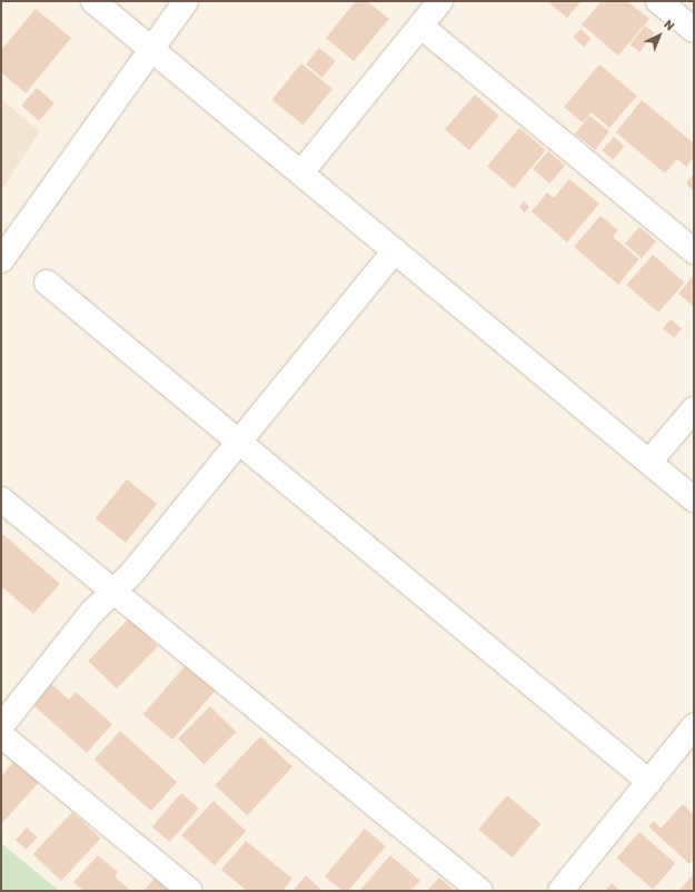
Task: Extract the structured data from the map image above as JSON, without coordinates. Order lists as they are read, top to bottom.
{
  "north": "top right"
}
